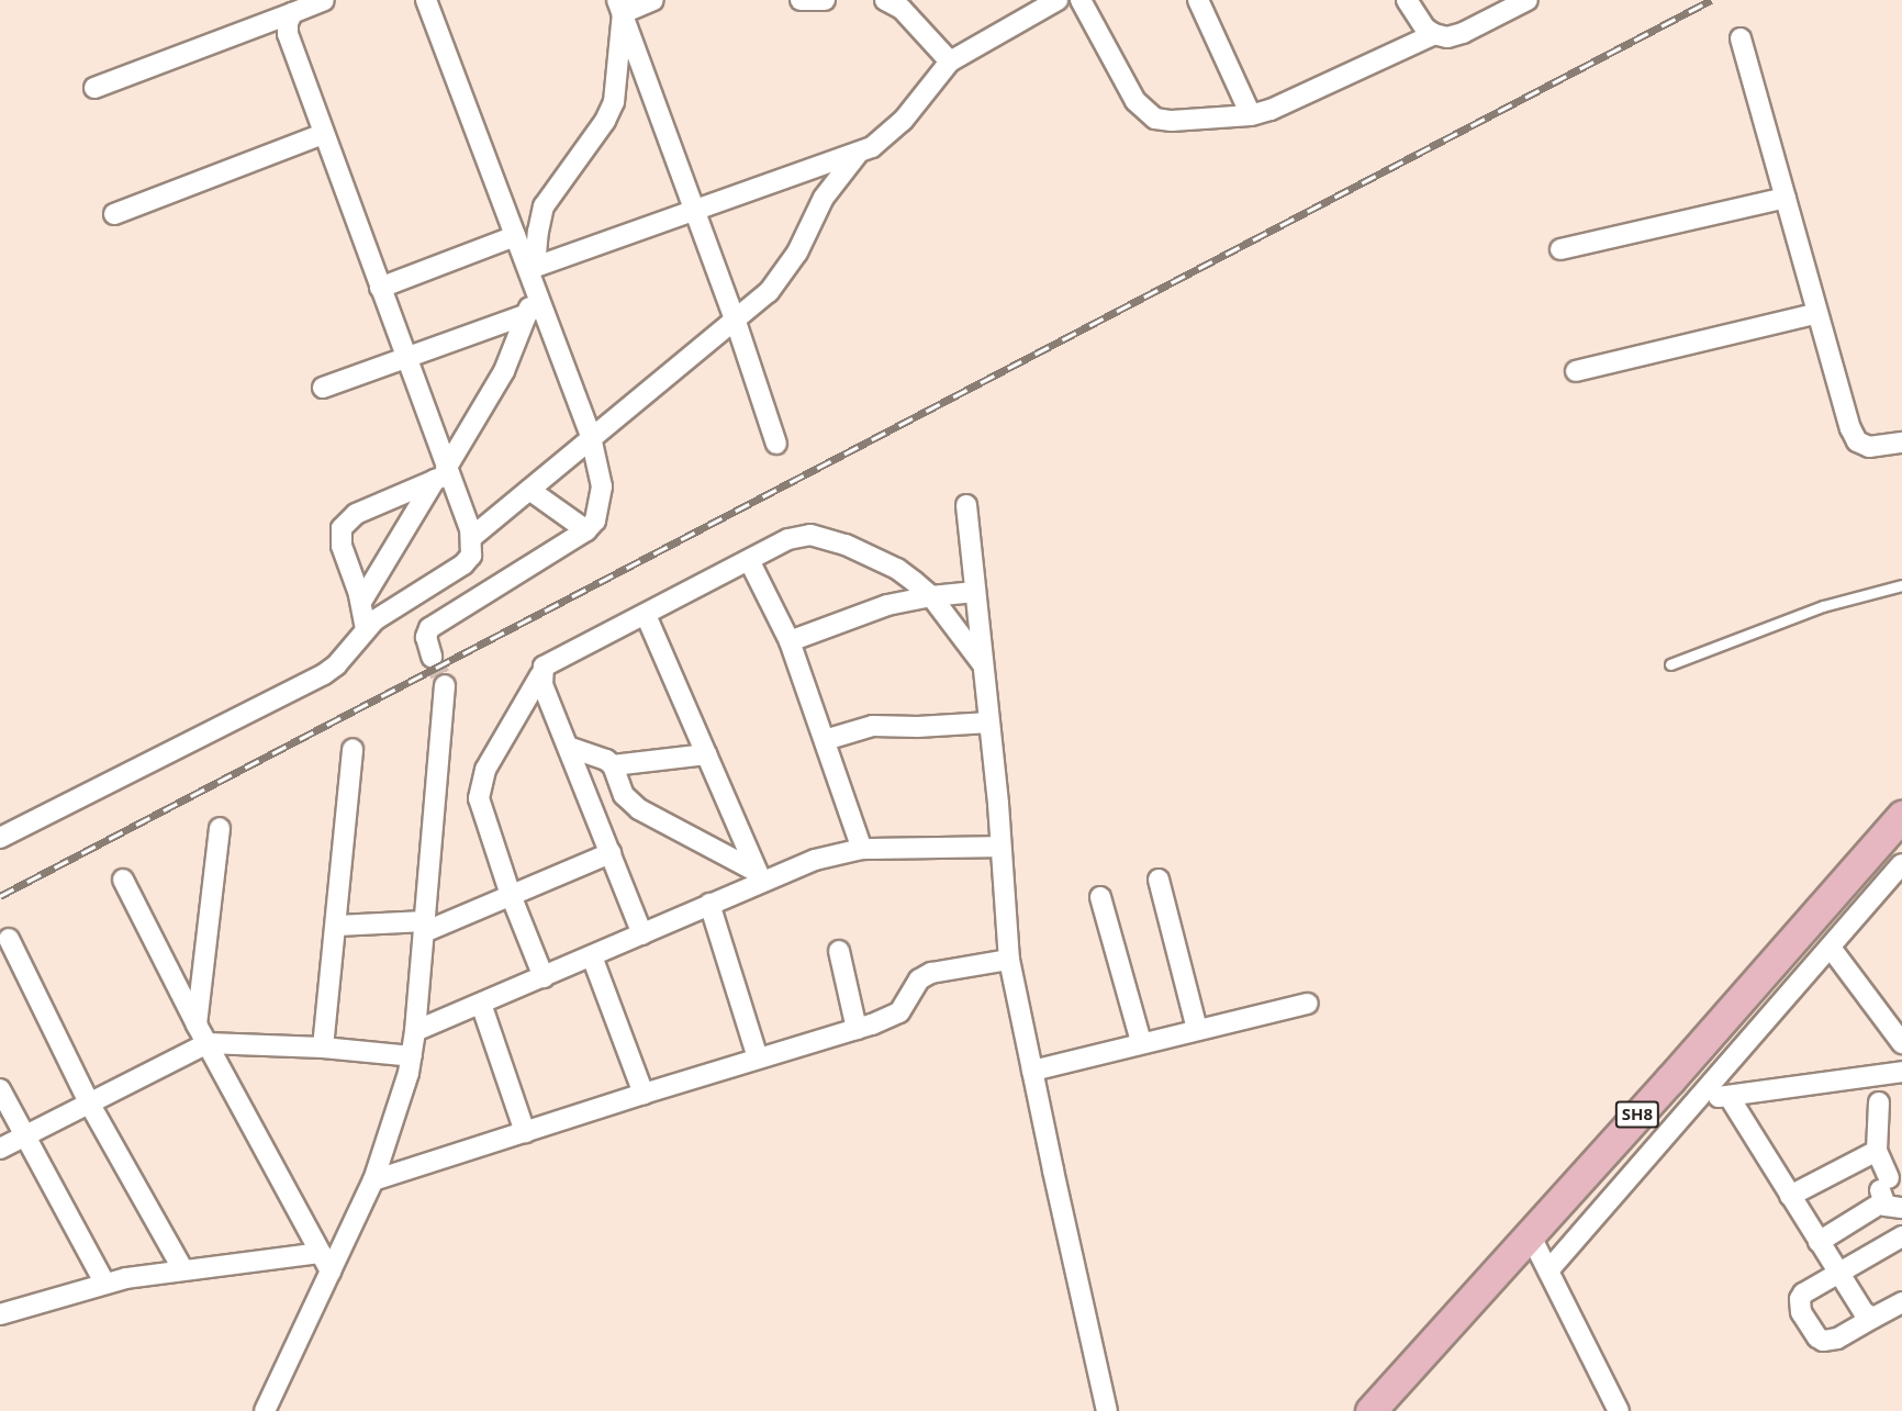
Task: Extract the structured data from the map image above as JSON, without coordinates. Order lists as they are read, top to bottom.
{
  "streets": {
    "main road": ["SH8"]
  }
}
